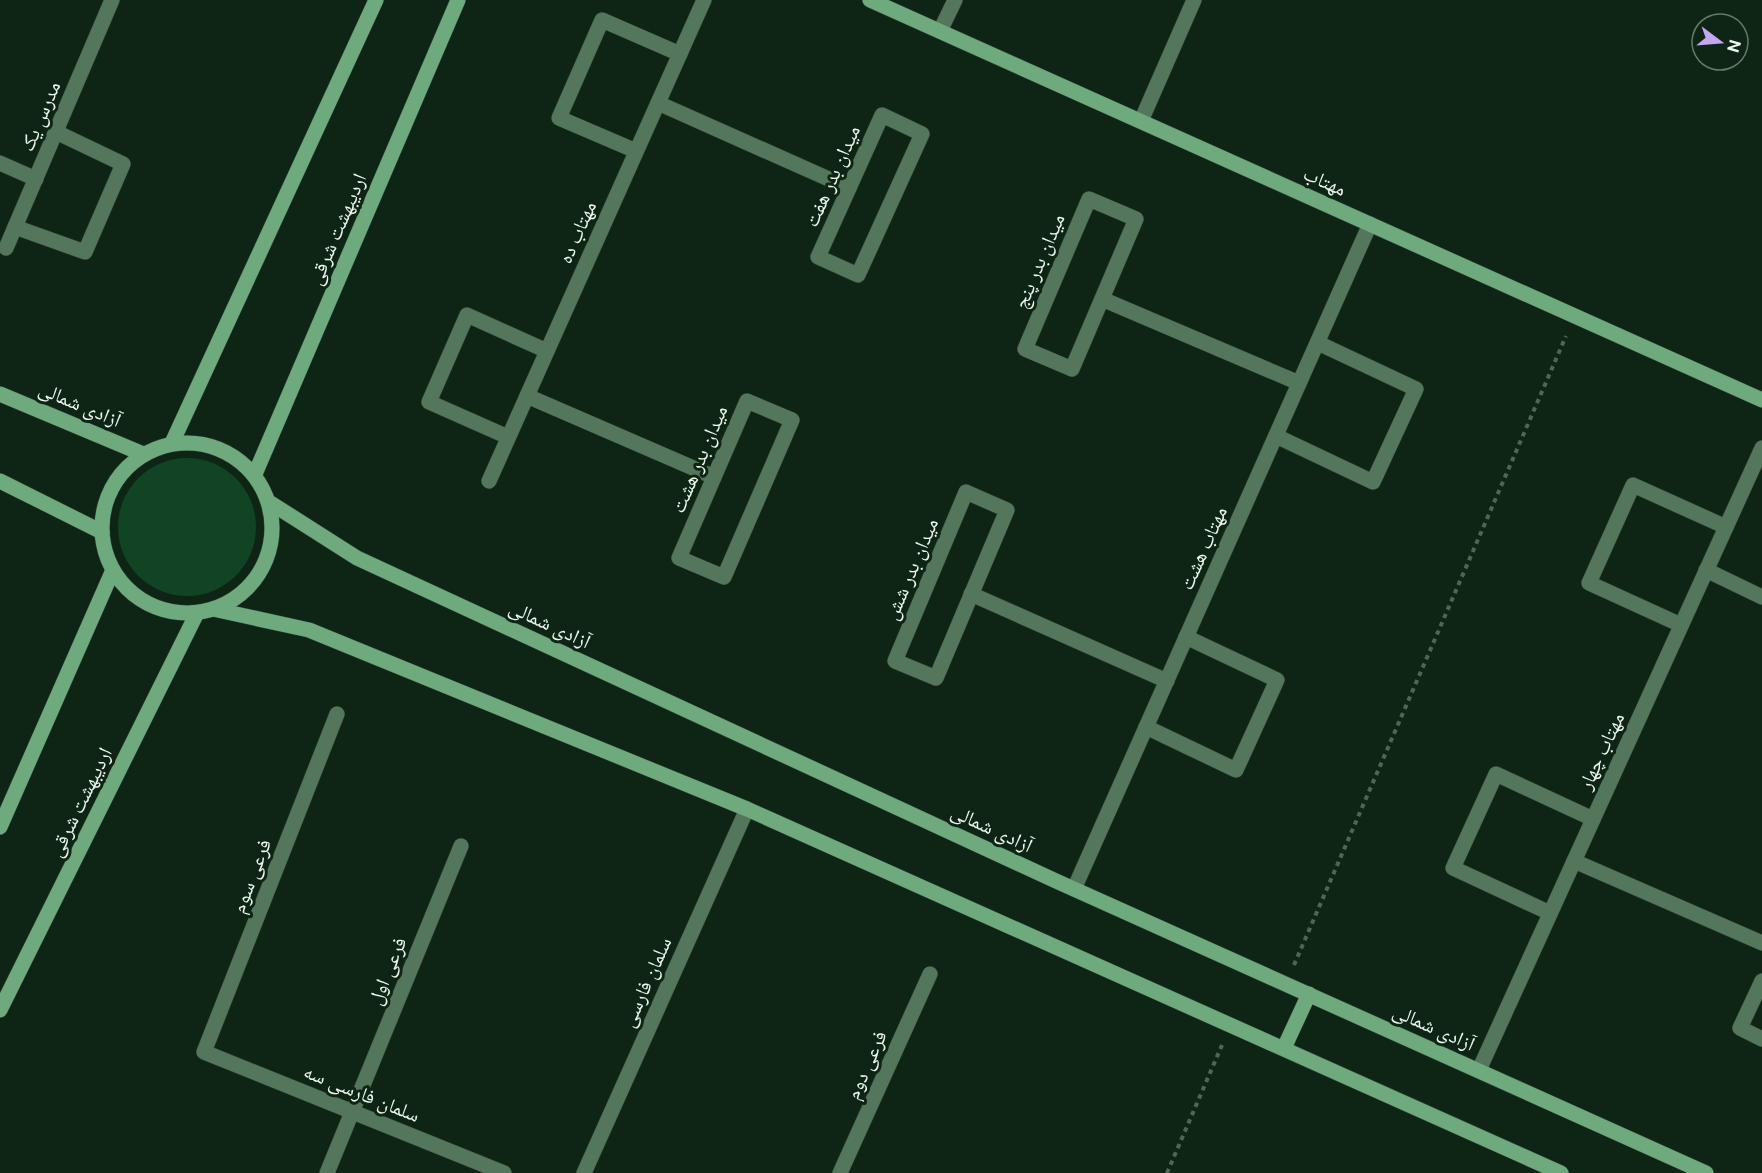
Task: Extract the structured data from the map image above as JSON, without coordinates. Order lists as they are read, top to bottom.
{
  "streets": {
    "main road": ["مهتاب", "اردیبهشت شرقی", "آزادی شمالی"],
    "street": [
      "مدرس یک",
      "میدان بدر هفت",
      "مهتاب ده",
      "میدان بدر پنج",
      "میدان بدر هشت",
      "مهتاب هشت",
      "میدان بدر شش",
      "مهتاب چهار",
      "فرعی سوم",
      "فرعی اول",
      "سلمان فارسی",
      "فرعی دوم",
      "سلمان فارسی سه"
    ]
  },
  "crossings": [
    ["مهتاب", "مهتاب هشت"],
    ["اردیبهشت شرقی", "آزادی شمالی"],
    ["آزادی شمالی", "مهتاب هشت"],
    ["آزادی شمالی", "مهتاب چهار"],
    ["فرعی سوم", "سلمان فارسی سه"],
    ["فرعی اول", "سلمان فارسی سه"]
  ],
  "north": "right"
}
